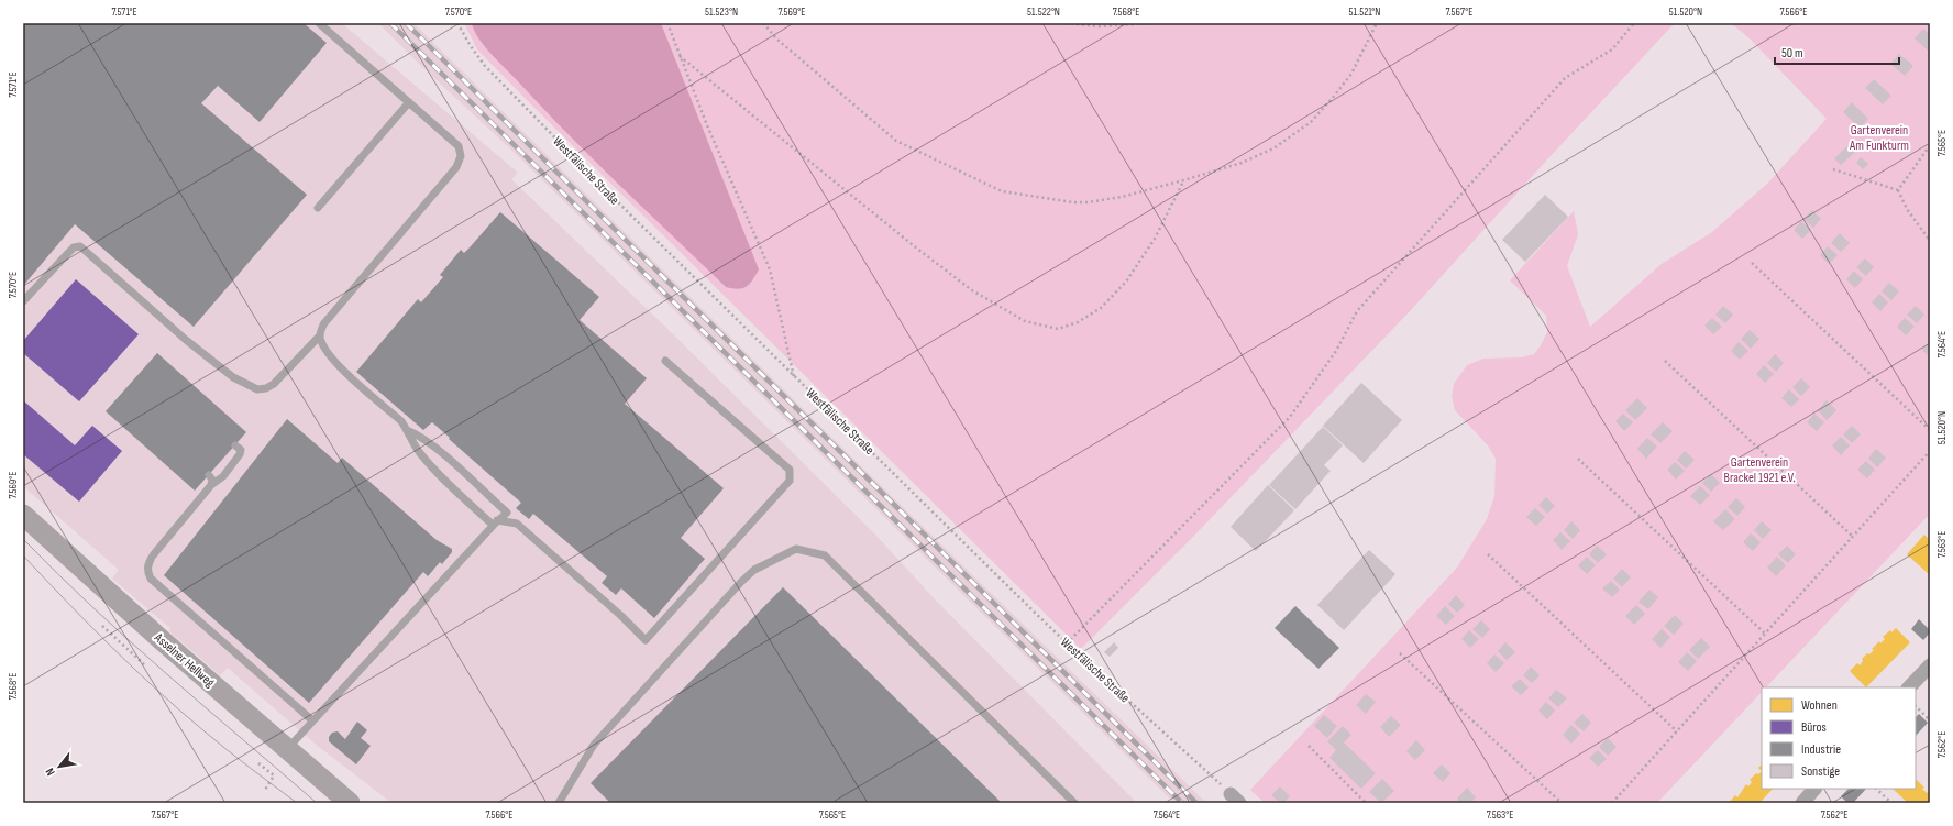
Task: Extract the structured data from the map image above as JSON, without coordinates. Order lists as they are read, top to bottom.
{
  "streets": {
    "main road": ["Asselner Hellweg"],
    "path": ["Westfälische Straße"]
  },
  "parks": ["Gartenverein Am Funkturm", "Gartenverein Brackel 1921 e.V."],
  "legend": [
    "Wohnen",
    "Büros",
    "Industrie",
    "Sonstige"
  ],
  "scale_bar": "50 m",
  "north": "bottom left",
  "coordinates": [
    "7.571°E",
    "7.570°E",
    "51.523°N",
    "7.569°E",
    "51.522°N",
    "7.568°E",
    "51.521°N",
    "7.567°E",
    "51.520°N",
    "7.566°E",
    "7.565°E",
    "7.564°E",
    "7.563°E",
    "7.562°E"
  ]
}
